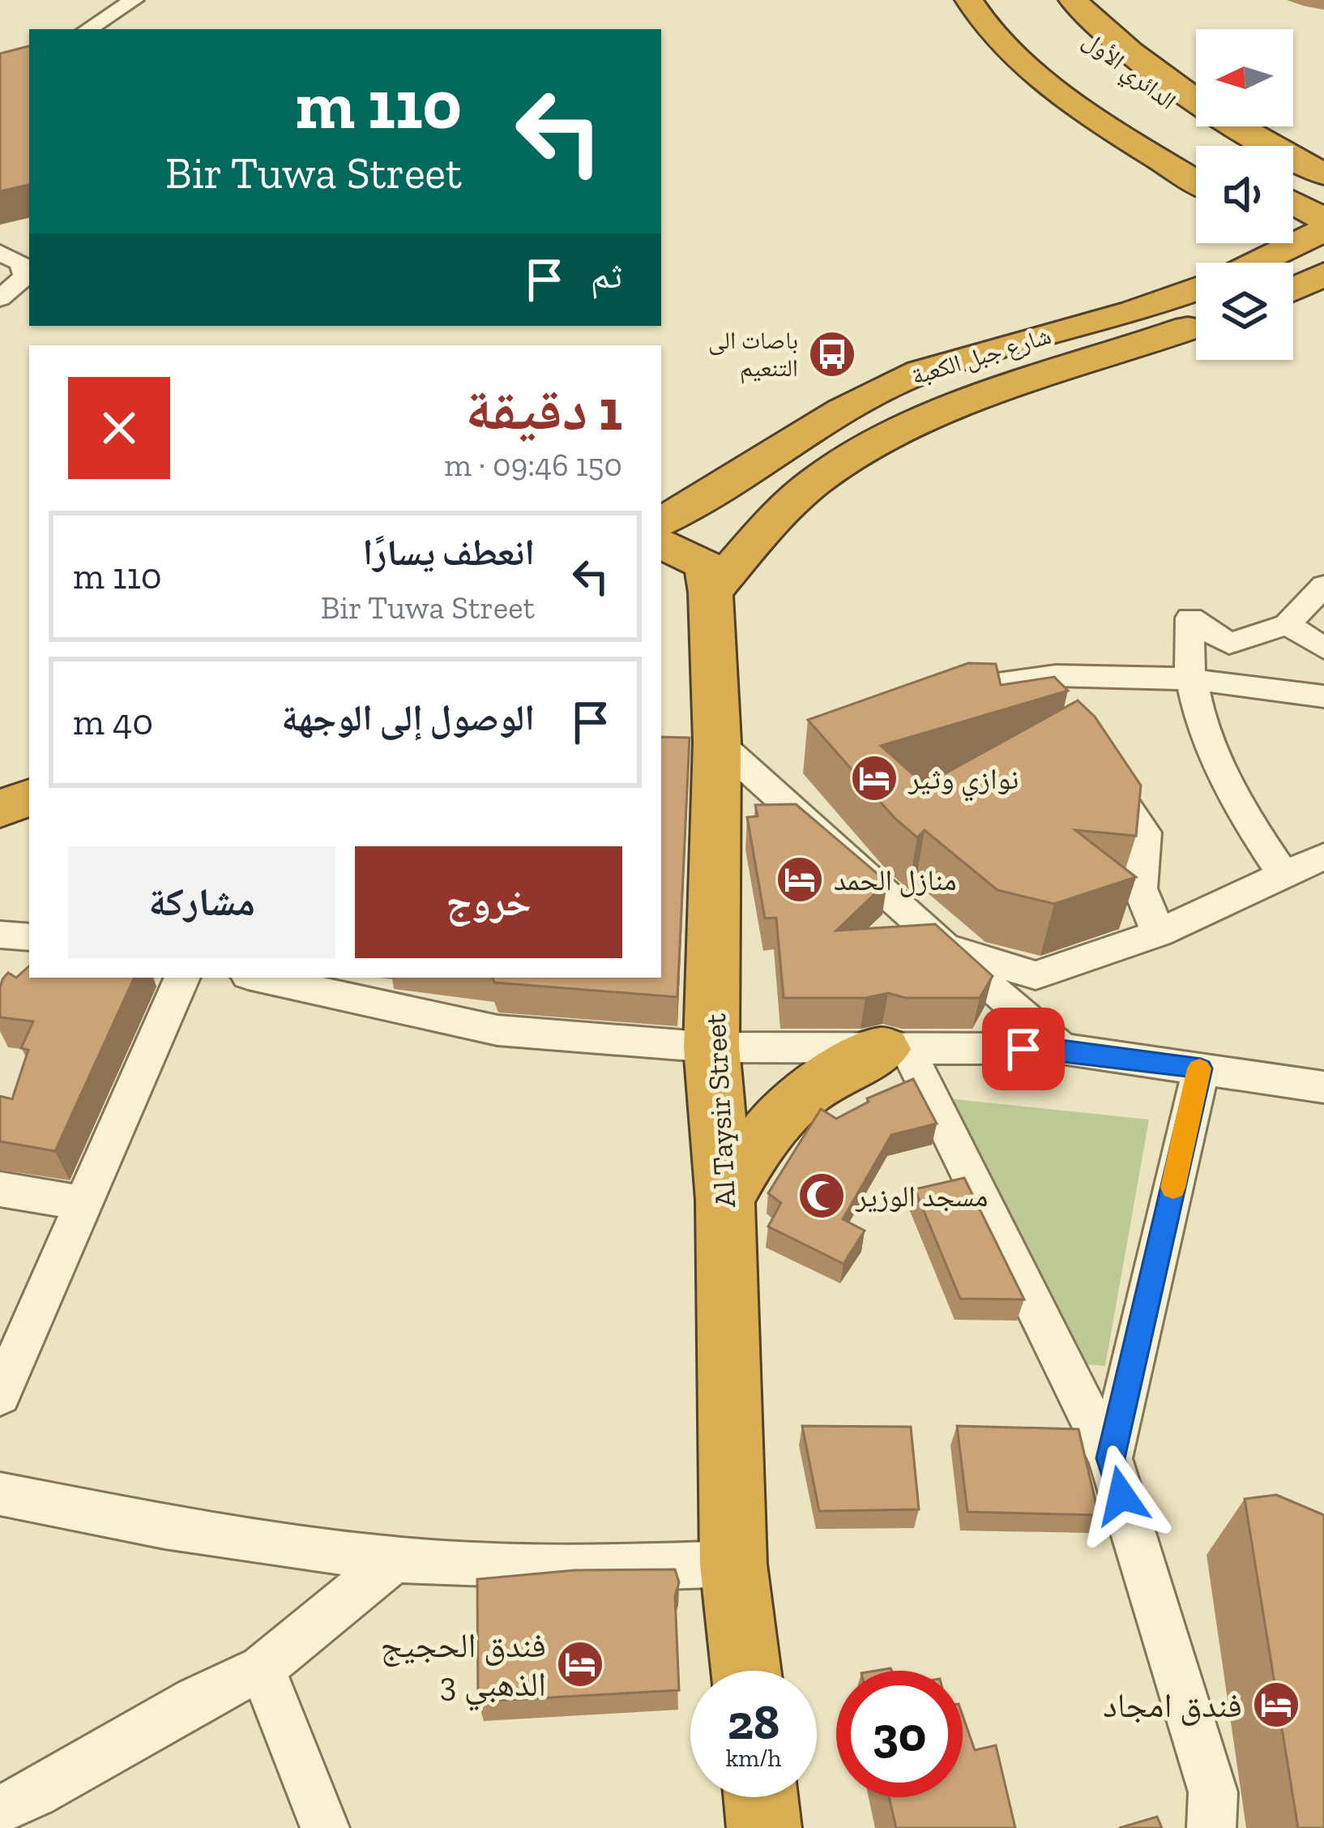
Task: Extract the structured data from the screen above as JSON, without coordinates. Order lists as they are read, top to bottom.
{
  "streets": {
    "highway": ["الدائري الأول", "شارع جبل الكعبة", "Al Taysir Street"]
  },
  "crossings": [
    ["شارع جبل الكعبة", "Al Taysir Street"]
  ],
  "places": {
    "bus stop": ["باصات الى التنعيم"],
    "hotel": [
      "نوازي وثير",
      "منازل الحمد",
      "فندق الحجيج الذهبي 3",
      "فندق امجاد"
    ],
    "mosque": ["مسجد الوزير"]
  },
  "north": "left",
  "page": {
    "turn": ["110 m", "Bir Tuwa Street"],
    "then": "ثم",
    "heading": ["1 دقيقة", "150 m · 09:46"],
    "list": [
      {
        "name": "انعطف يسارًا",
        "note": "Bir Tuwa Street",
        "value": "110 m"
      },
      {
        "name": "الوصول إلى الوجهة",
        "value": "40 m"
      }
    ],
    "buttons": ["خروج", "مشاركة"],
    "speed": "28 km/h",
    "limit": "30"
  }
}
